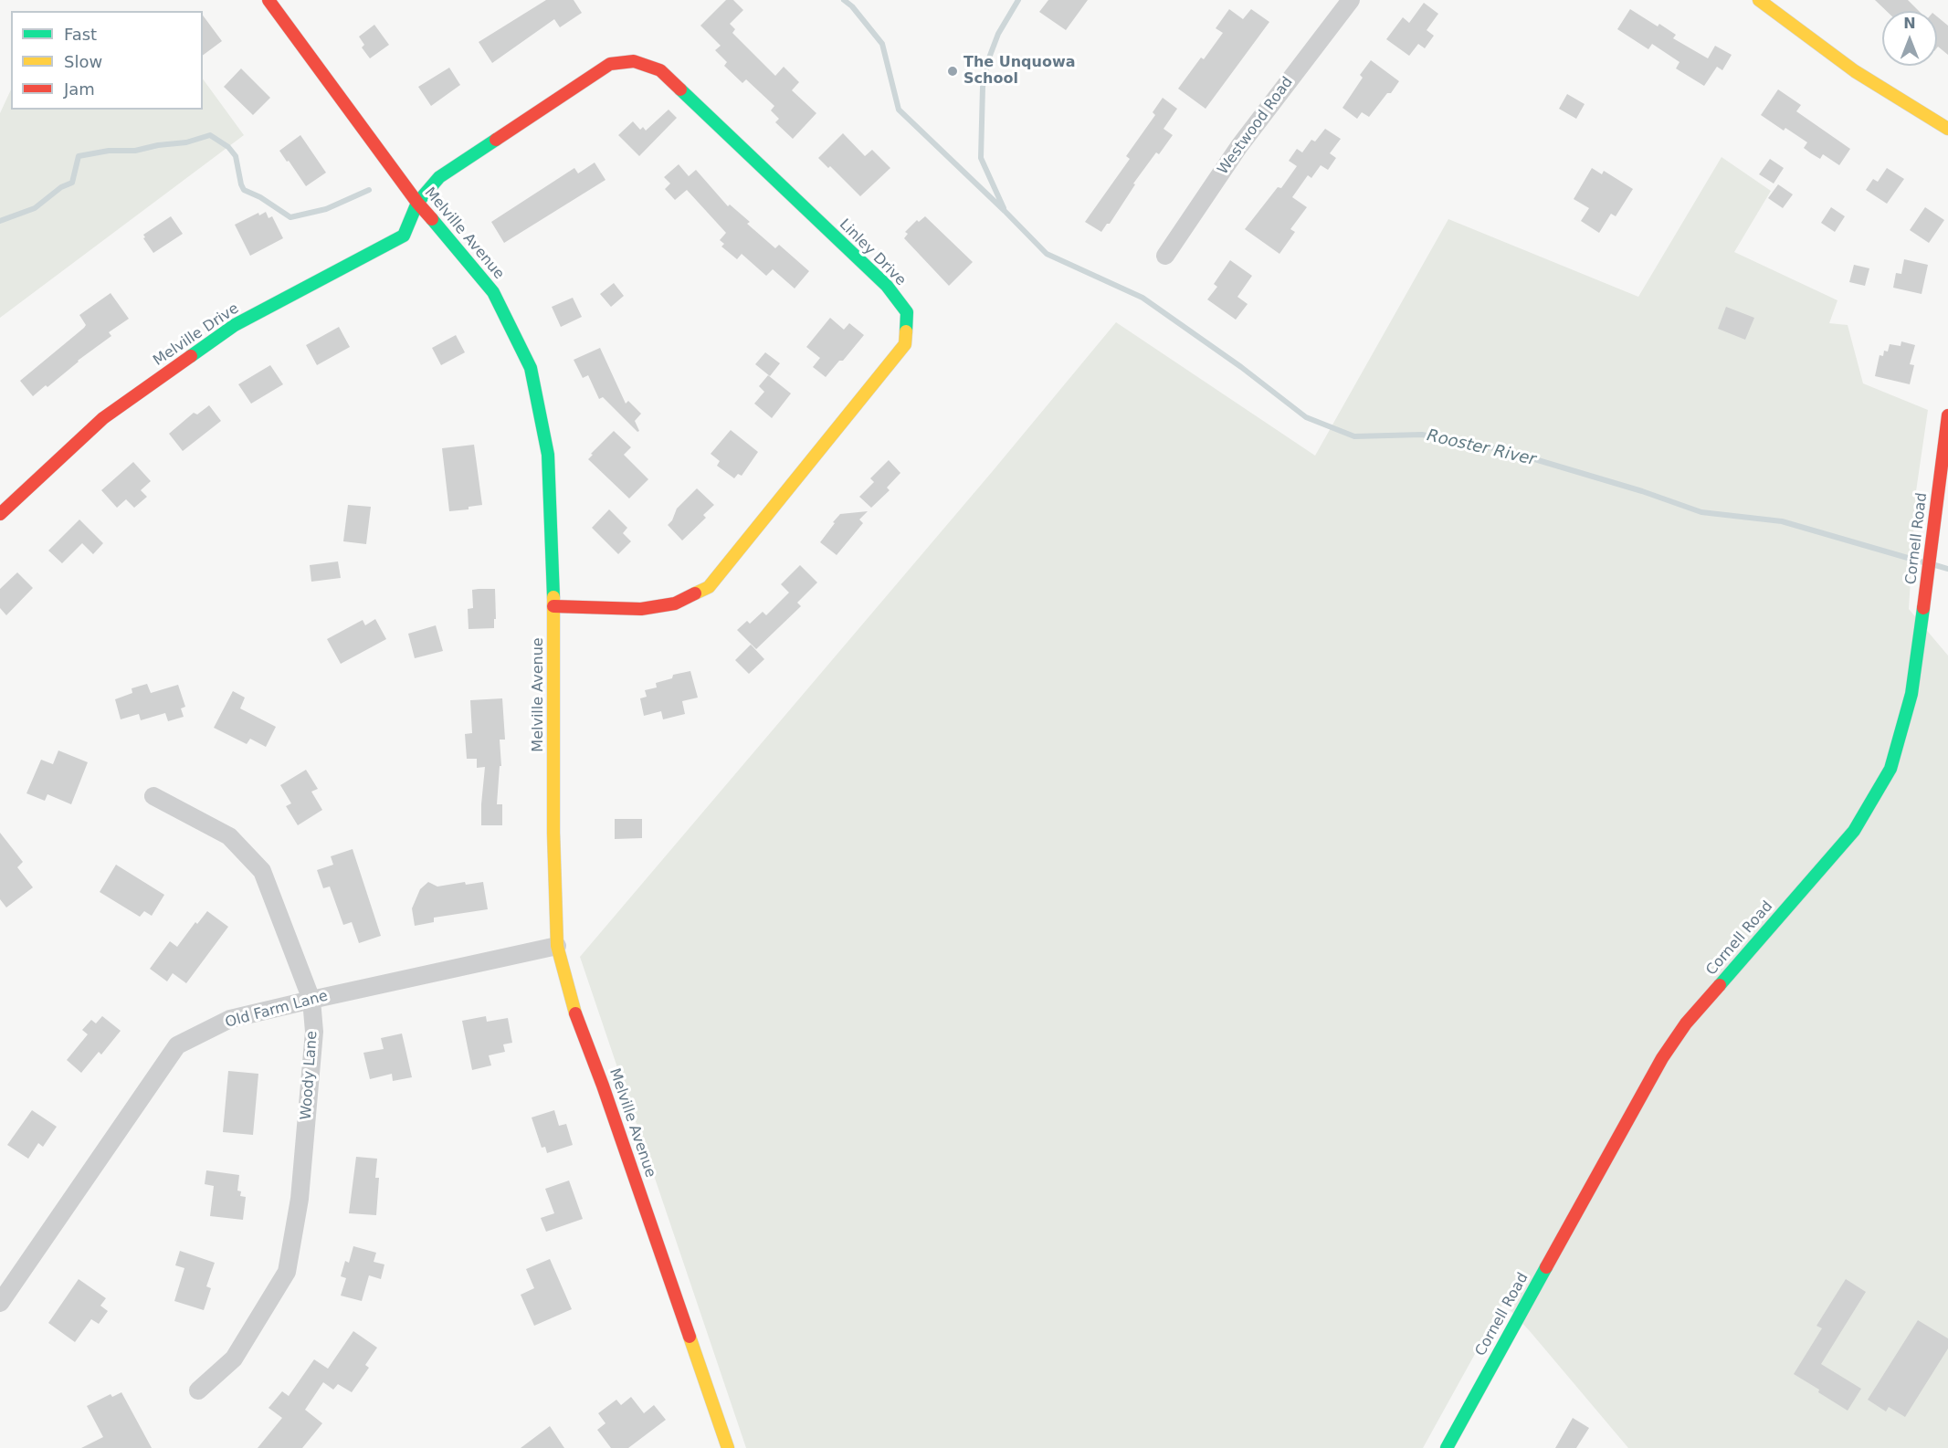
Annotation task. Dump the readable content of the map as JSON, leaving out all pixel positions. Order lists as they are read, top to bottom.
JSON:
{
  "streets": {
    "street": [
      "Westwood Road",
      "Melville Avenue",
      "Linley Drive",
      "Melville Drive",
      "Cornell Road",
      "Old Farm Lane",
      "Woody Lane"
    ]
  },
  "crossings": [
    ["Melville Avenue", "Linley Drive"],
    ["Melville Avenue", "Melville Drive"],
    ["Melville Avenue", "Old Farm Lane"],
    ["Linley Drive", "Melville Drive"],
    ["Old Farm Lane", "Woody Lane"]
  ],
  "water": ["Rooster River"],
  "places": ["The Unquowa School"],
  "legend": ["Fast", "Slow", "Jam"],
  "north": "top"
}
